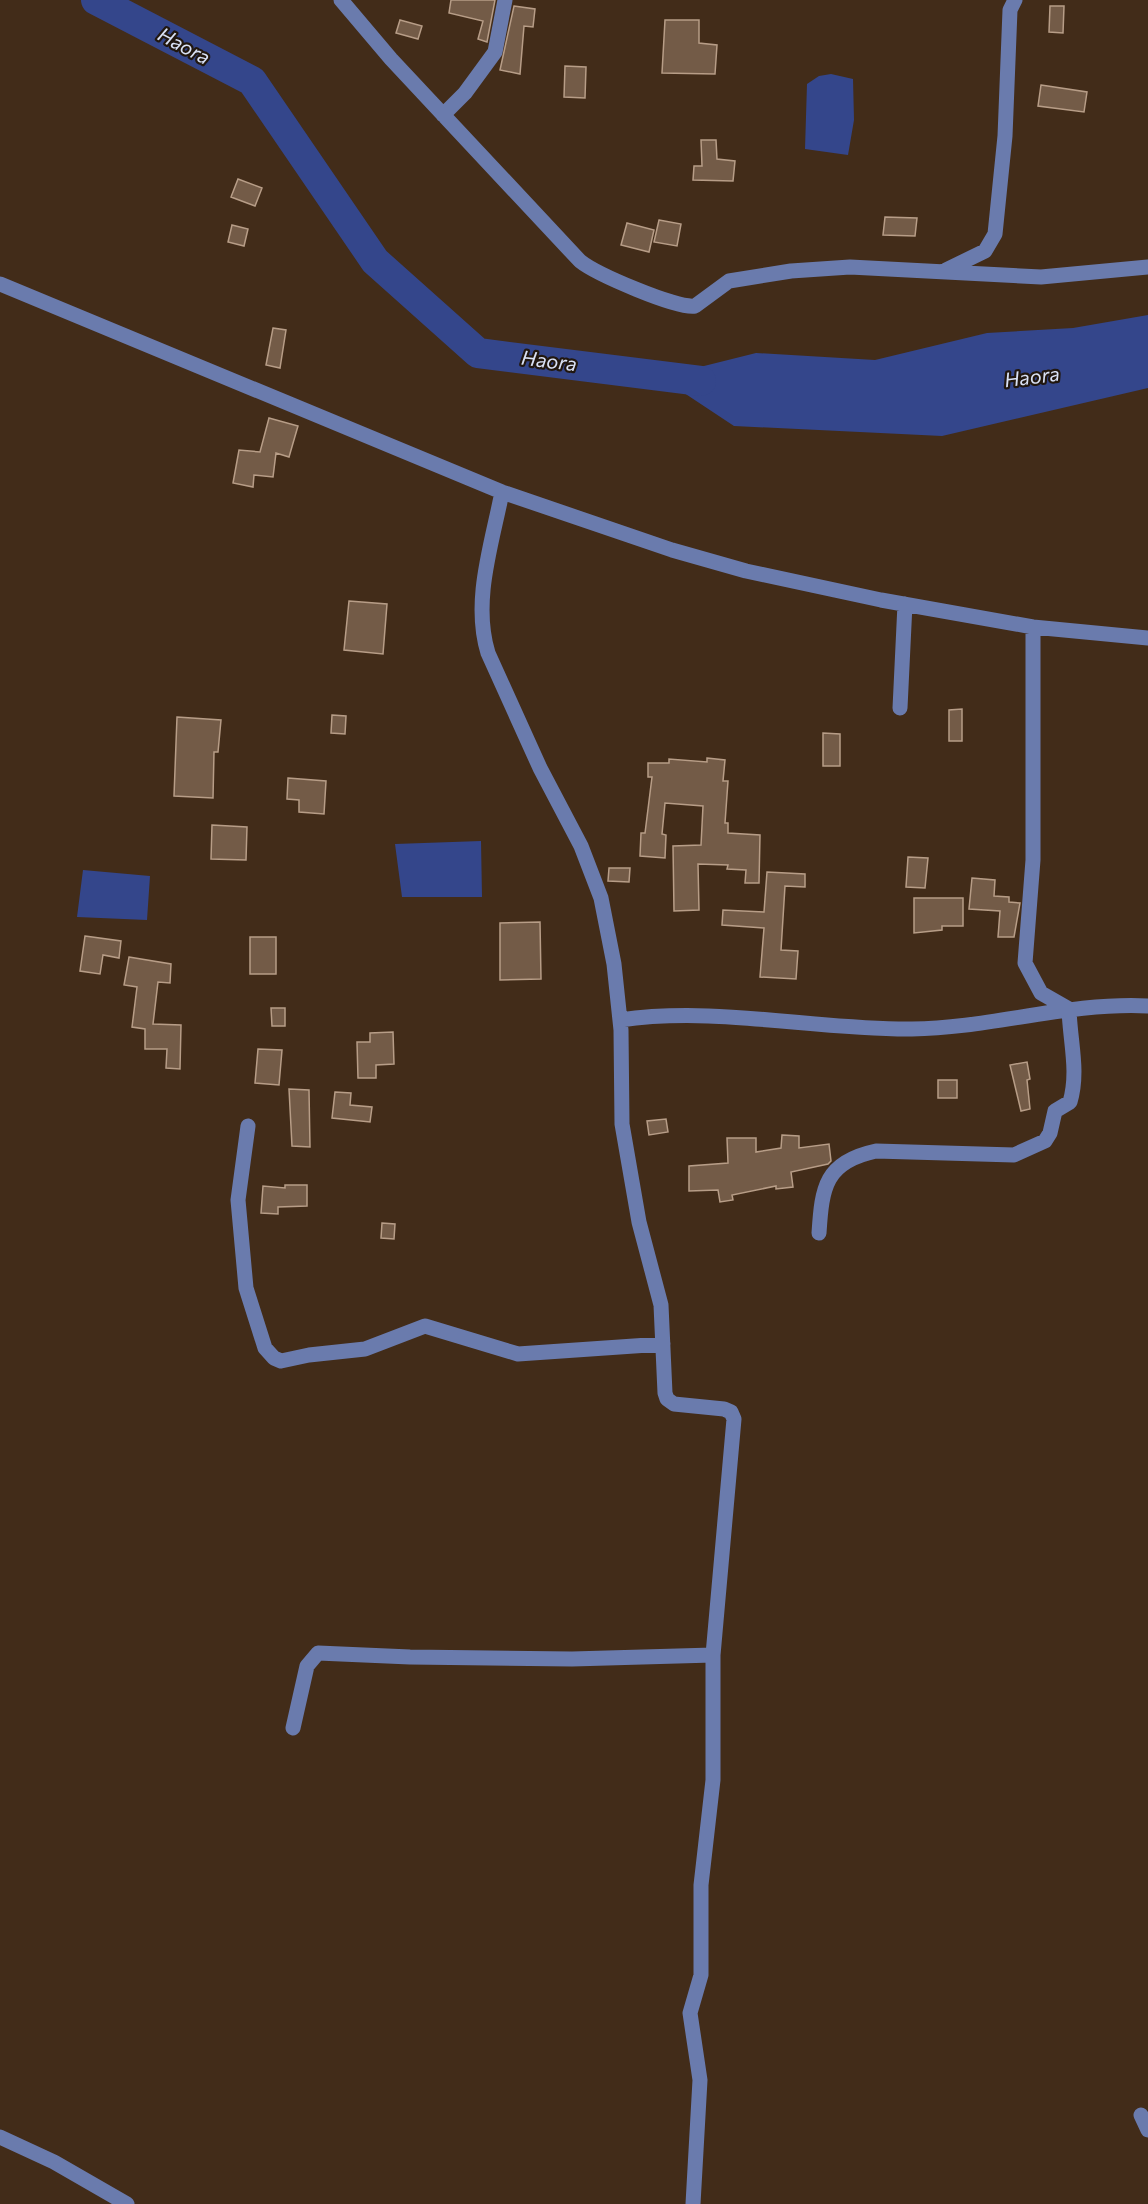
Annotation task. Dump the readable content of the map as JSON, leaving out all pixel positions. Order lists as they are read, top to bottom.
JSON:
{
  "water": ["Haora"]
}
